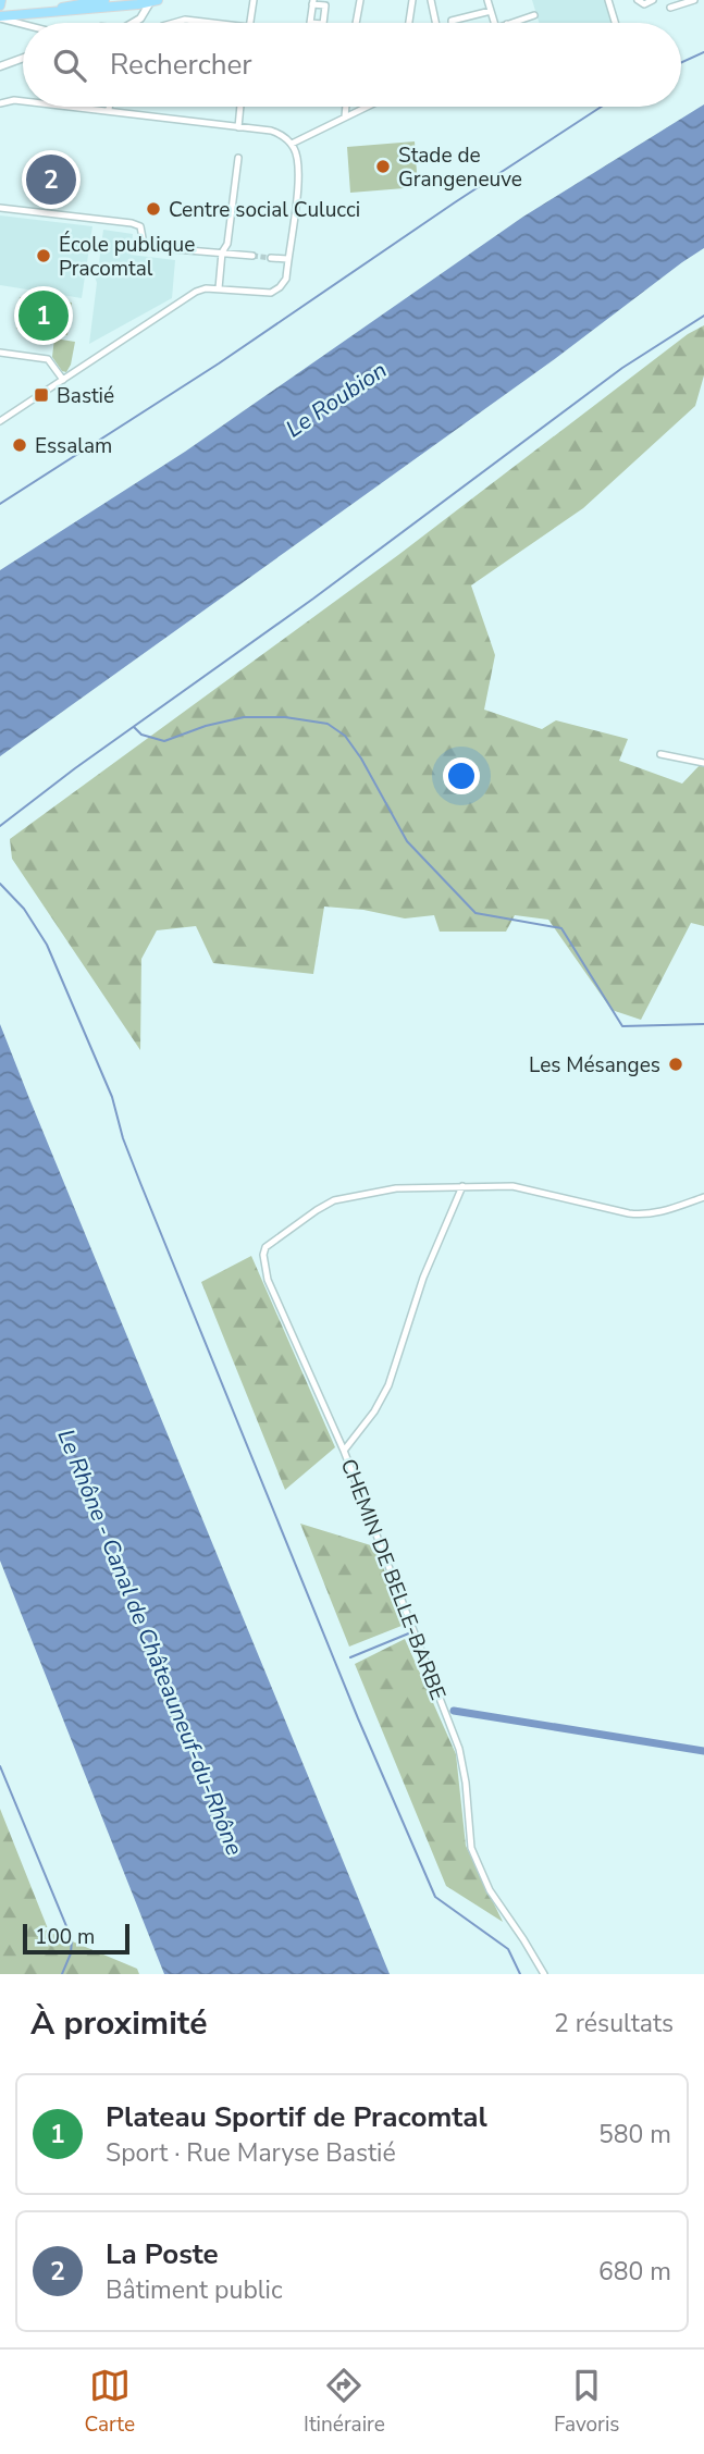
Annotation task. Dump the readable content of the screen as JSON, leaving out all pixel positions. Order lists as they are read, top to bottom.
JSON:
{
  "streets": {
    "street": ["CHEMIN DE BELLE-BARBE"]
  },
  "water": ["Le Roubion", "Le Rhône - Canal de Châteauneuf-du-Rhône"],
  "places": {
    "other": [
      "Stade de Grangeneuve",
      "Centre social Culucci",
      "École publique Pracomtal",
      "Essalam",
      "Les Mésanges"
    ],
    "transit": ["Bastié"]
  },
  "scale_bar": "100 m",
  "page": {
    "search": "Rechercher",
    "pins": ["2", "1"],
    "scale": "100 m",
    "heading": ["À proximité", "2 résultats"],
    "list": [
      {
        "mark": "1",
        "name": "Plateau Sportif de Pracomtal",
        "note": "Sport · Rue Maryse Bastié",
        "value": "580 m"
      },
      {
        "mark": "2",
        "name": "La Poste",
        "note": "Bâtiment public",
        "value": "680 m"
      }
    ],
    "nav": ["Carte", "Itinéraire", "Favoris"]
  }
}
